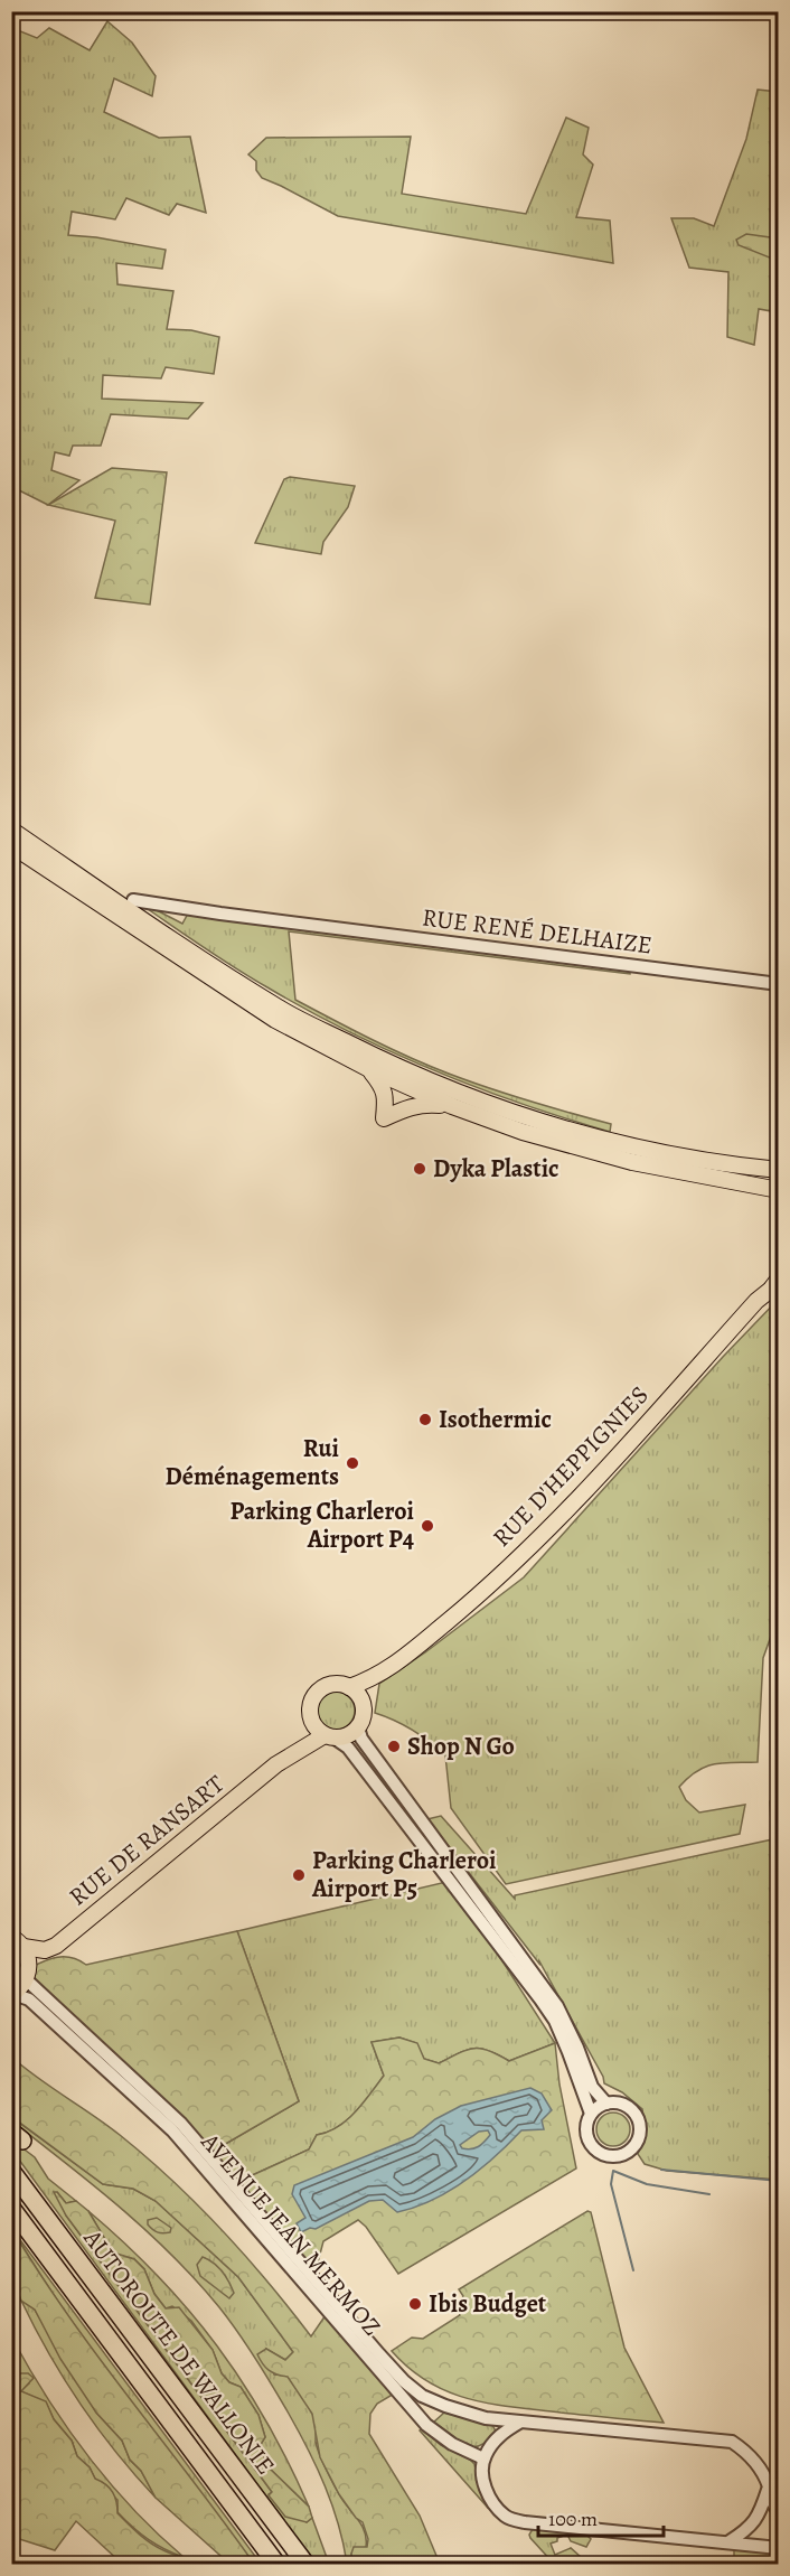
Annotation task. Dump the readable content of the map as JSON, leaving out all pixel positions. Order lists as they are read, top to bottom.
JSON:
{
  "streets": {
    "highway": ["AUTOROUTE DE WALLONIE"],
    "main road": ["RUE D'HEPPIGNIES", "RUE DE RANSART"],
    "street": ["RUE RENÉ DELHAIZE", "AVENUE JEAN MERMOZ"]
  },
  "crossings": [
    ["RUE D'HEPPIGNIES", "RUE DE RANSART"],
    ["RUE DE RANSART", "AVENUE JEAN MERMOZ"]
  ],
  "places": [
    "Dyka Plastic",
    "Isothermic",
    "Rui Déménagements",
    "Parking Charleroi Airport P4",
    "Shop N Go",
    "Parking Charleroi Airport P5",
    "Ibis Budget"
  ],
  "scale_bar": "100 m"
}
